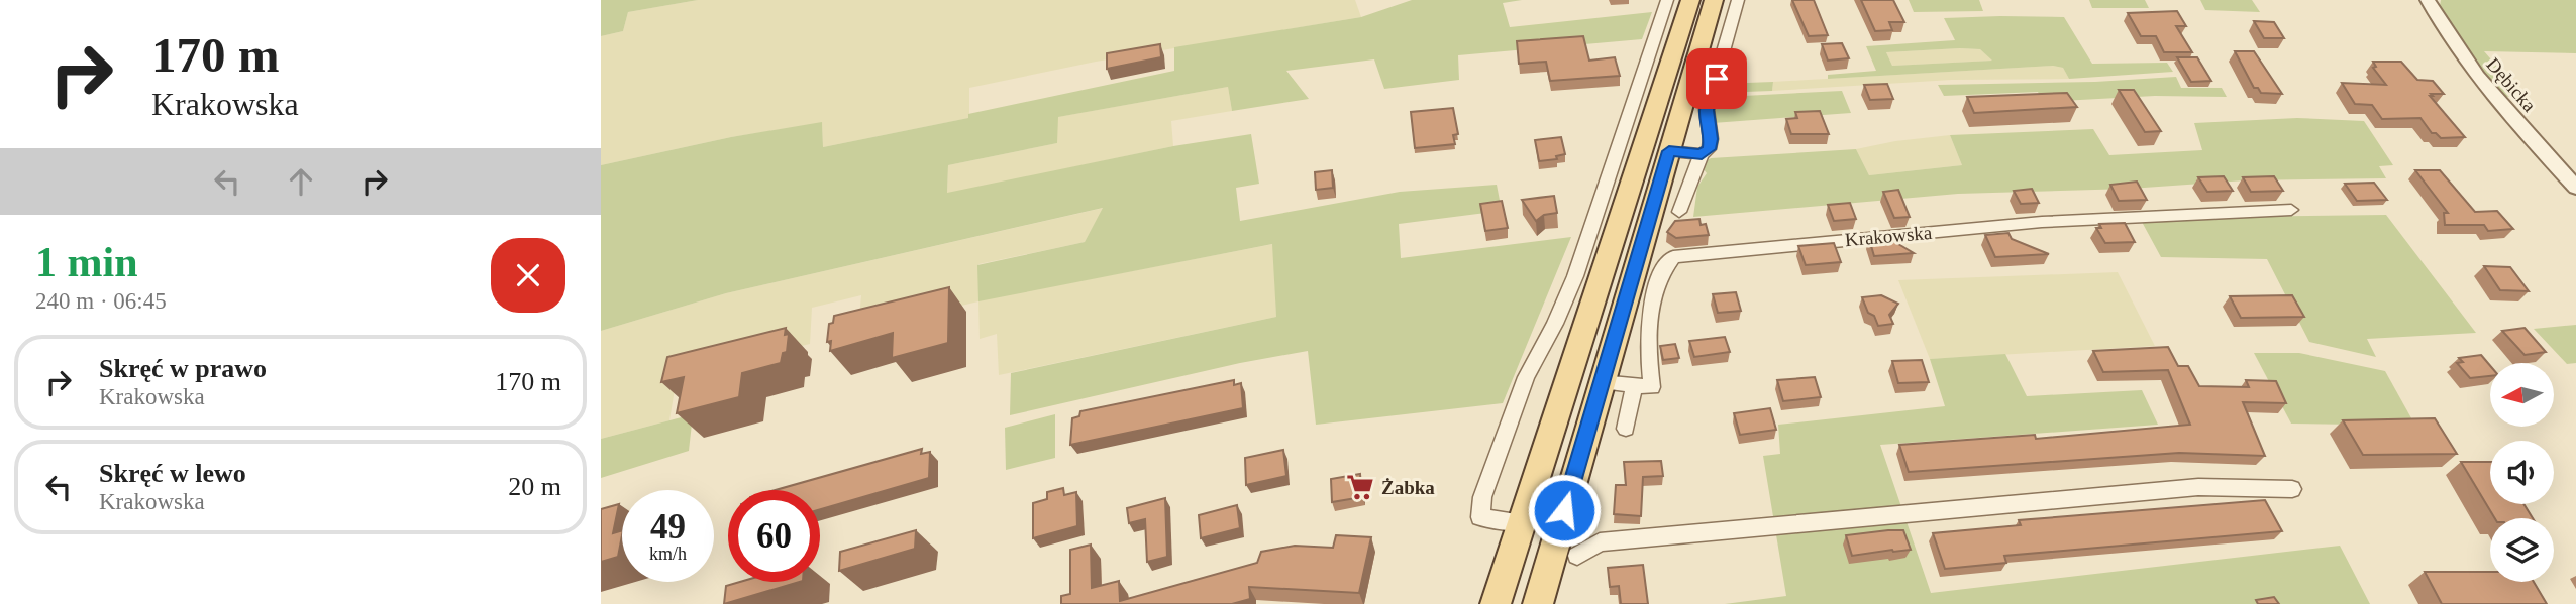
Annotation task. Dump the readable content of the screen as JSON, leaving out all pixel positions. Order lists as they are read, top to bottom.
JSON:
{
  "streets": {
    "street": ["Dębicka", "Krakowska"]
  },
  "places": {
    "supermarket": ["Żabka"]
  },
  "north": "left",
  "page": {
    "turn": ["170 m", "Krakowska"],
    "heading": ["1 min", "240 m · 06:45"],
    "list": [
      {
        "name": "Skręć w prawo",
        "note": "Krakowska",
        "value": "170 m"
      },
      {
        "name": "Skręć w lewo",
        "note": "Krakowska",
        "value": "20 m"
      }
    ],
    "speed": "49 km/h",
    "limit": "60"
  }
}
